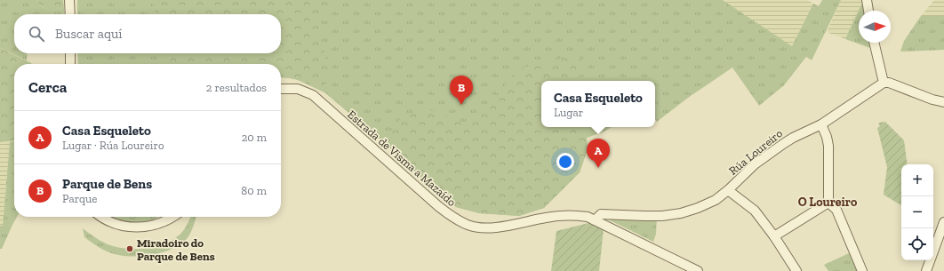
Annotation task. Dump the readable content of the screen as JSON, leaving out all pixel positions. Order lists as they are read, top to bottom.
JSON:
{
  "streets": {
    "street": ["Rúa Loureiro", "Estrada de Visma a Mazaído"]
  },
  "crossings": [
    ["Rúa Loureiro", "Estrada de Visma a Mazaído"]
  ],
  "districts": ["O Loureiro"],
  "places": ["Miradoiro do Parque de Bens"],
  "north": "right",
  "page": {
    "search": "Buscar aquí",
    "heading": ["Cerca", "2 resultados"],
    "pins": ["B", "A"],
    "popup": ["Casa Esqueleto", "Lugar"],
    "list": [
      {
        "mark": "A",
        "name": "Casa Esqueleto",
        "note": "Lugar · Rúa Loureiro",
        "value": "20 m"
      },
      {
        "mark": "B",
        "name": "Parque de Bens",
        "note": "Parque",
        "value": "80 m"
      }
    ],
    "map_buttons": ["+", "−"]
  }
}
